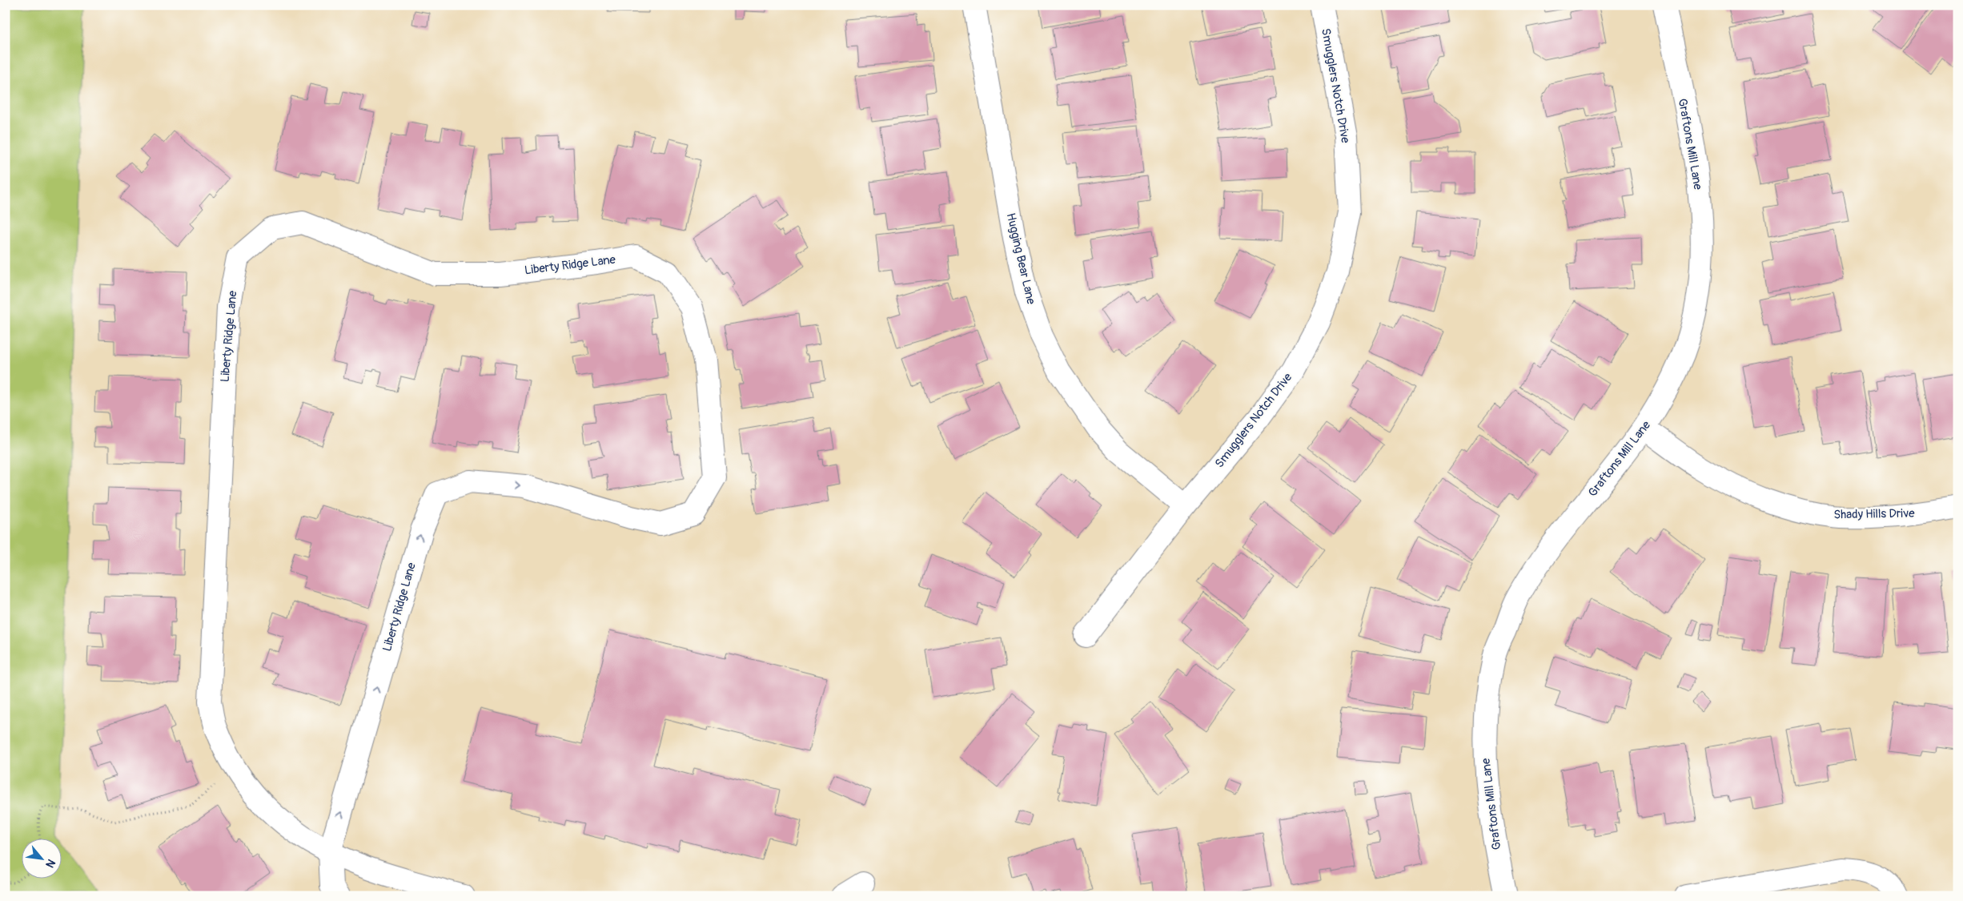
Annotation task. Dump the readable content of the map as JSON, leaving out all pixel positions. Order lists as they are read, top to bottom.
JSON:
{
  "streets": {
    "street": [
      "Smugglers Notch Drive",
      "Graftons Mill Lane",
      "Hugging Bear Lane",
      "Liberty Ridge Lane",
      "Shady Hills Drive"
    ]
  },
  "crossings": [
    ["Smugglers Notch Drive", "Hugging Bear Lane"],
    ["Graftons Mill Lane", "Shady Hills Drive"]
  ],
  "north": "bottom right"
}
